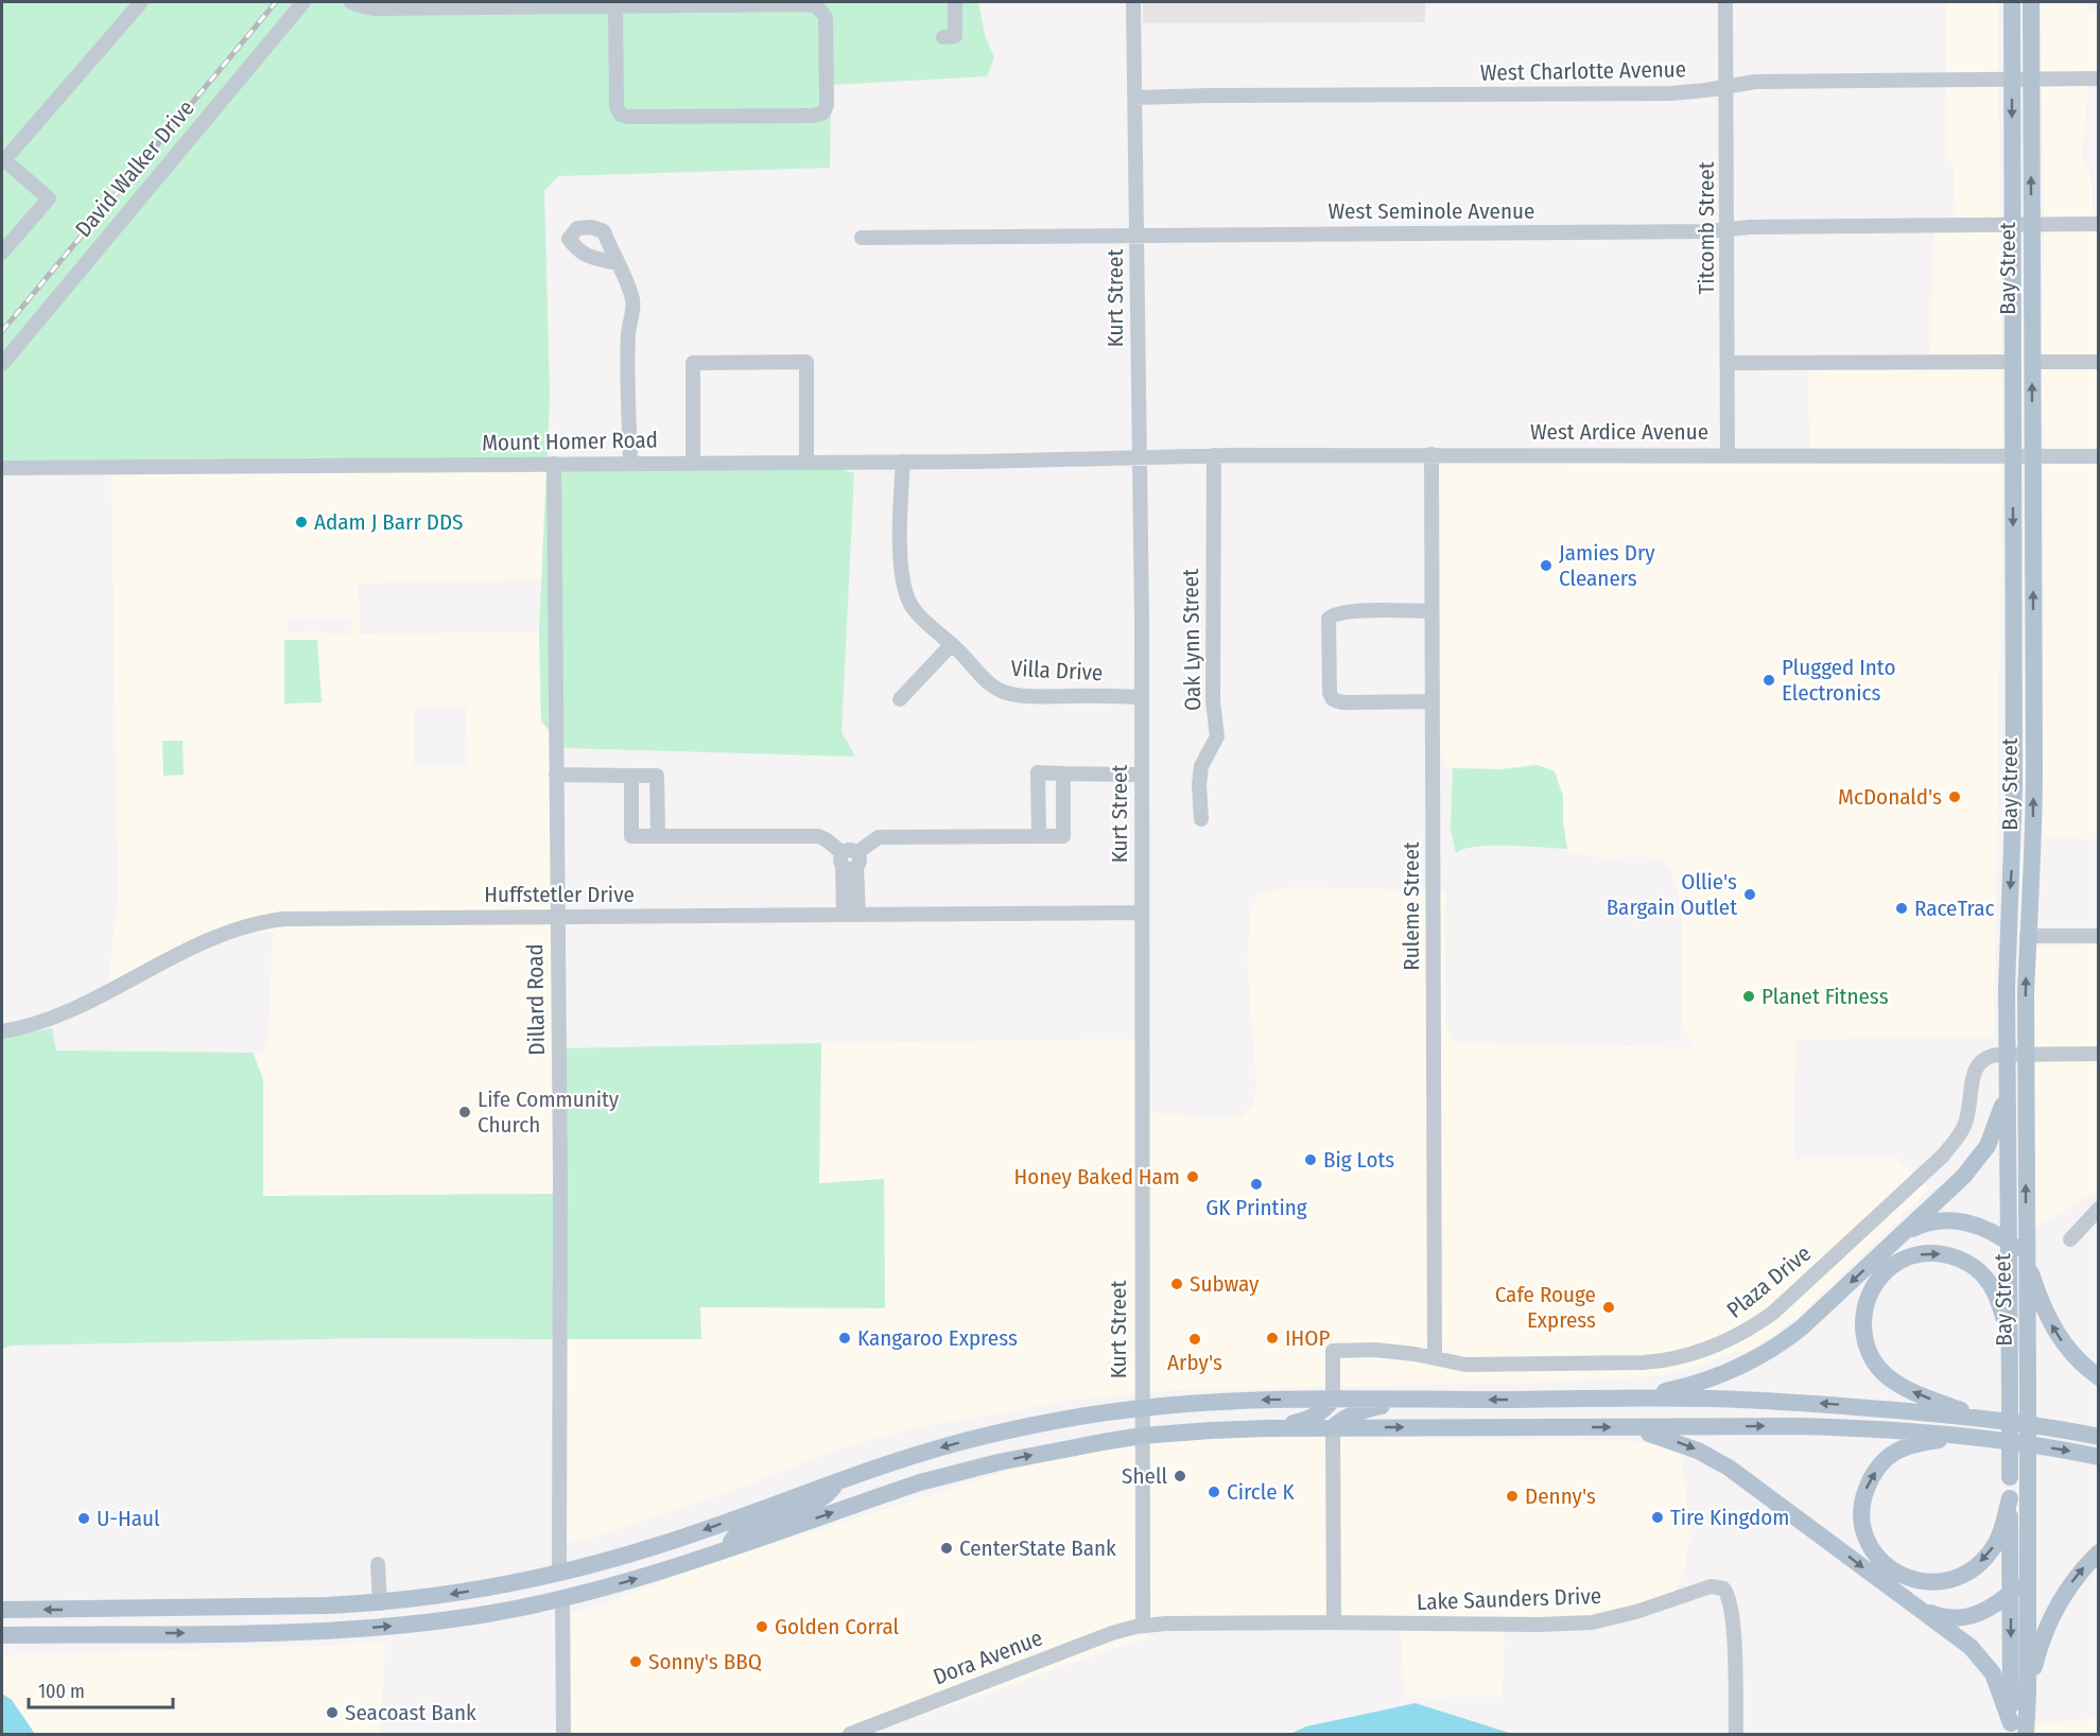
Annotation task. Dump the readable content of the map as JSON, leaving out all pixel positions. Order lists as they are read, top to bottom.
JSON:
{
  "streets": {
    "main road": ["Bay Street"],
    "street": [
      "West Charlotte Avenue",
      "David Walker Drive",
      "West Seminole Avenue",
      "Titcomb Street",
      "Kurt Street",
      "West Ardice Avenue",
      "Mount Homer Road",
      "Oak Lynn Street",
      "Villa Drive",
      "Huffstetler Drive",
      "Ruleme Street",
      "Dillard Road",
      "Plaza Drive",
      "Lake Saunders Drive",
      "Dora Avenue"
    ]
  },
  "crossings": [
    ["West Charlotte Avenue", "Titcomb Street"],
    ["West Charlotte Avenue", "Bay Street"],
    ["West Charlotte Avenue", "Kurt Street"],
    ["West Seminole Avenue", "Titcomb Street"],
    ["West Seminole Avenue", "Bay Street"],
    ["West Seminole Avenue", "Kurt Street"],
    ["Titcomb Street", "West Ardice Avenue"],
    ["Bay Street", "West Ardice Avenue"],
    ["Bay Street", "Plaza Drive"],
    ["Kurt Street", "West Ardice Avenue"],
    ["Kurt Street", "Mount Homer Road"],
    ["Kurt Street", "Villa Drive"],
    ["Kurt Street", "Huffstetler Drive"],
    ["Kurt Street", "Lake Saunders Drive"],
    ["Kurt Street", "Dora Avenue"],
    ["West Ardice Avenue", "Mount Homer Road"],
    ["West Ardice Avenue", "Oak Lynn Street"],
    ["West Ardice Avenue", "Ruleme Street"],
    ["Mount Homer Road", "Villa Drive"],
    ["Mount Homer Road", "Dillard Road"],
    ["Huffstetler Drive", "Dillard Road"],
    ["Ruleme Street", "Plaza Drive"],
    ["Lake Saunders Drive", "Dora Avenue"]
  ],
  "places": [
    "Adam J Barr DDS",
    "Jamies Dry Cleaners",
    "Plugged Into Electronics",
    "McDonald's",
    "Ollie's Bargain Outlet",
    "RaceTrac",
    "Planet Fitness",
    "Life Community Church",
    "Big Lots",
    "Honey Baked Ham",
    "GK Printing",
    "Subway",
    "Cafe Rouge Express",
    "Kangaroo Express",
    "IHOP",
    "Arby's",
    "Shell",
    "Circle K",
    "Denny's",
    "Tire Kingdom",
    "U-Haul",
    "CenterState Bank",
    "Golden Corral",
    "Sonny's BBQ",
    "Seacoast Bank"
  ],
  "scale_bar": "100 m"
}
